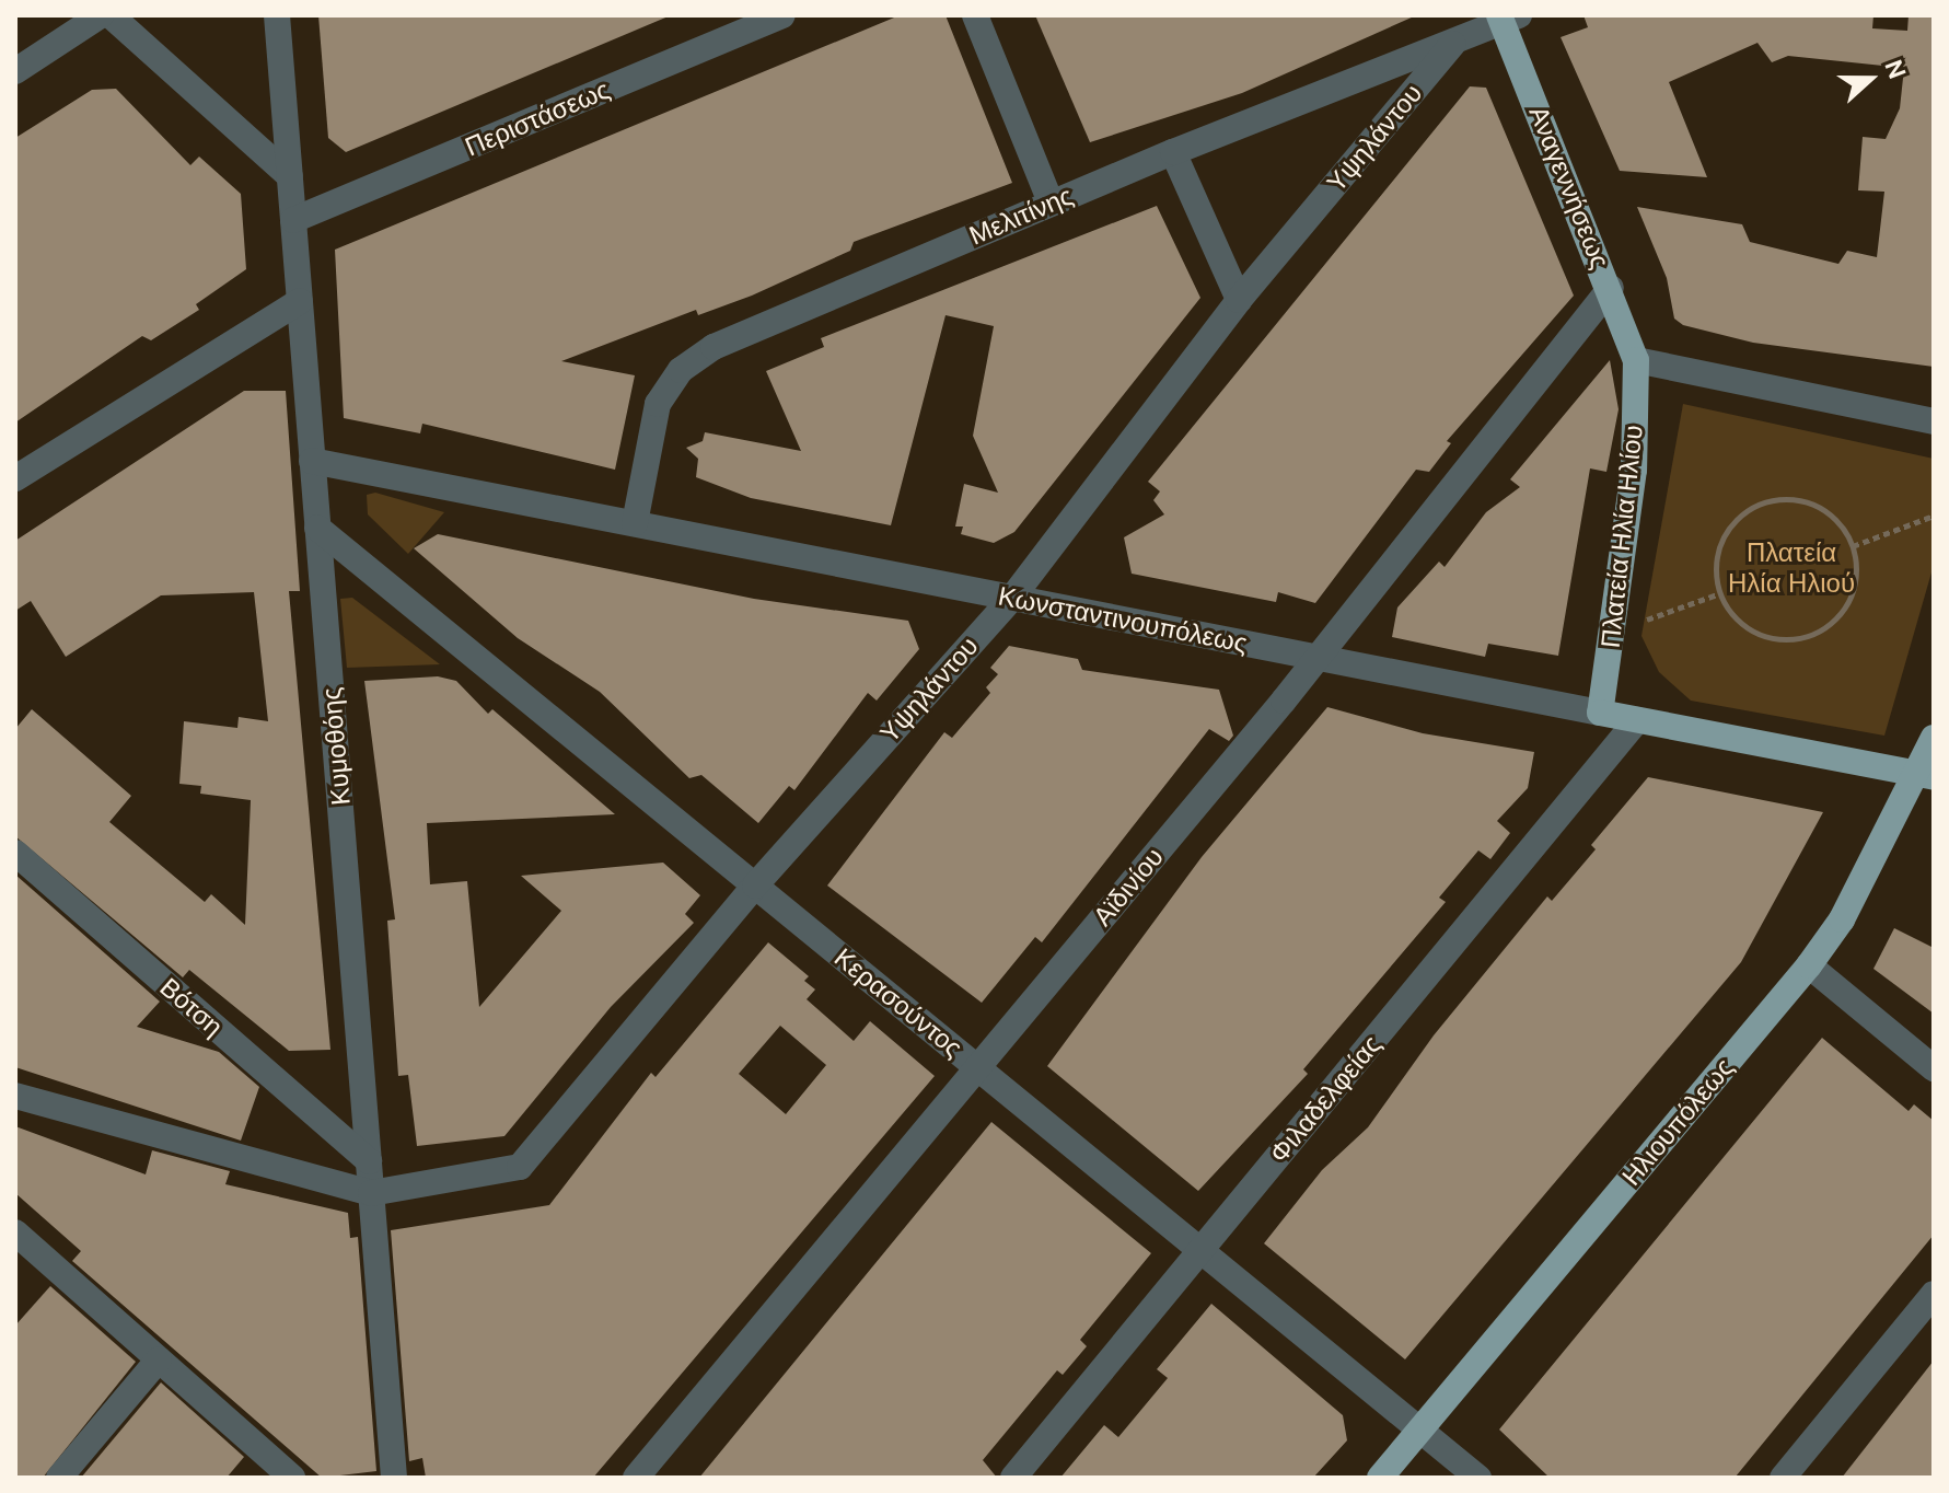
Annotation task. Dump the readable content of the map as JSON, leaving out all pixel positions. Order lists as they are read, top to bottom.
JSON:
{
  "streets": {
    "main road": [
      "Αναγεννήσεως",
      "Πλατεία Ηλία Ηλίου",
      "Κωνσταντινουπόλεως",
      "Ηλιουπόλεως"
    ],
    "street": [
      "Περιστάσεως",
      "Υψηλάντου",
      "Μελιτίνης",
      "Κυμοθόης",
      "Αϊδινίου",
      "Κερασούντος",
      "Βότση",
      "Φιλαδελφείας"
    ]
  },
  "crossings": [
    ["Περιστάσεως", "Κυμοθόης"],
    ["Υψηλάντου", "Μελιτίνης"],
    ["Υψηλάντου", "Κωνσταντινουπόλεως"],
    ["Υψηλάντου", "Κυμοθόης"],
    ["Υψηλάντου", "Κερασούντος"],
    ["Αναγεννήσεως", "Μελιτίνης"],
    ["Αναγεννήσεως", "Πλατεία Ηλία Ηλίου"],
    ["Αναγεννήσεως", "Αϊδινίου"],
    ["Μελιτίνης", "Κωνσταντινουπόλεως"],
    ["Πλατεία Ηλία Ηλίου", "Κωνσταντινουπόλεως"],
    ["Κωνσταντινουπόλεως", "Κυμοθόης"],
    ["Κωνσταντινουπόλεως", "Αϊδινίου"],
    ["Κωνσταντινουπόλεως", "Φιλαδελφείας"],
    ["Κωνσταντινουπόλεως", "Ηλιουπόλεως"],
    ["Κυμοθόης", "Κερασούντος"],
    ["Κυμοθόης", "Βότση"],
    ["Αϊδινίου", "Κερασούντος"],
    ["Κερασούντος", "Φιλαδελφείας"],
    ["Κερασούντος", "Ηλιουπόλεως"]
  ],
  "parks": ["Πλατεία Ηλία Ηλιού"],
  "north": "right"
}
